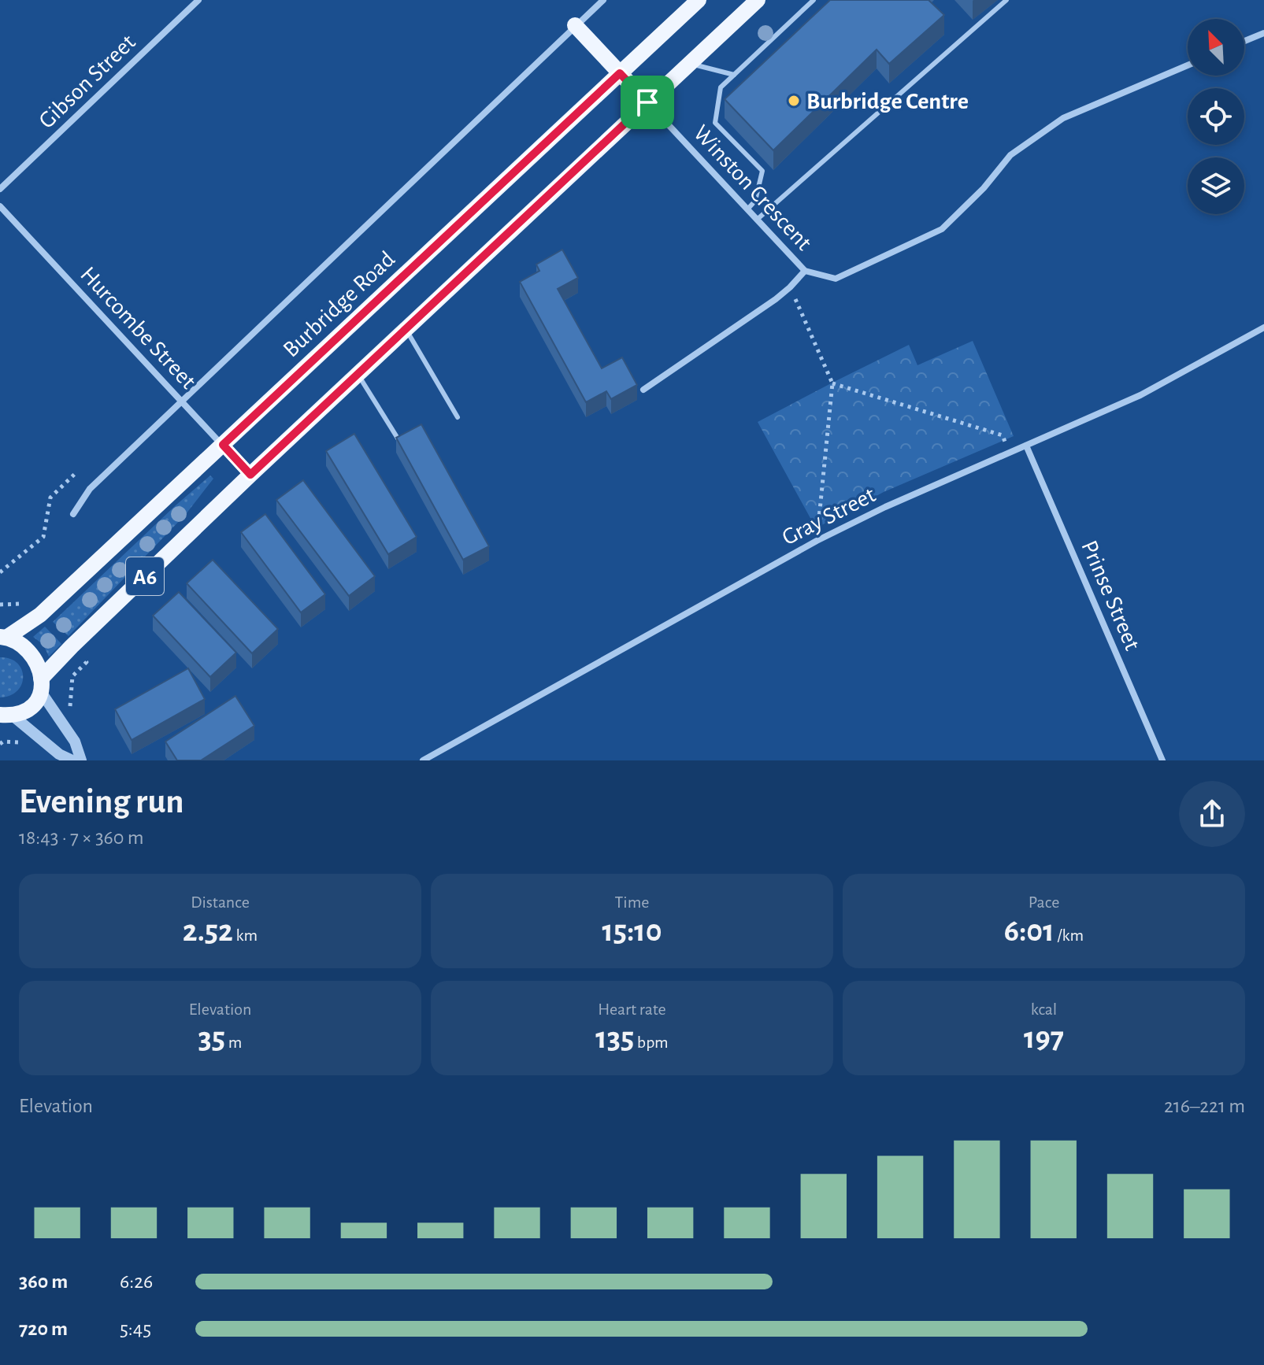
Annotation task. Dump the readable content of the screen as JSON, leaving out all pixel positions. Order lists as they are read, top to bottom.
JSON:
{
  "streets": {
    "main road": ["Burbridge Road", "A6"],
    "street": [
      "Gibson Street",
      "Winston Crescent",
      "Hurcombe Street",
      "Gray Street",
      "Prinse Street"
    ]
  },
  "crossings": [
    ["Winston Crescent", "A6"],
    ["Burbridge Road", "Hurcombe Street"],
    ["Burbridge Road", "A6"],
    ["Hurcombe Street", "A6"],
    ["Gray Street", "Prinse Street"]
  ],
  "places": ["Burbridge Centre"],
  "north": "top left",
  "page": {
    "heading": ["Evening run", "18:43 · 7 × 360 m"],
    "stats": [
      ["Distance", "2.52 km"],
      ["Time", "15:10"],
      ["Pace", "6:01 /km"],
      ["Elevation", "35 m"],
      ["Heart rate", "135 bpm"],
      ["kcal", "197"]
    ],
    "chart": ["Elevation", "216–221 m"],
    "list": [
      {
        "name": "360 m",
        "note": "6:26"
      },
      {
        "name": "720 m",
        "note": "5:45"
      }
    ]
  }
}
